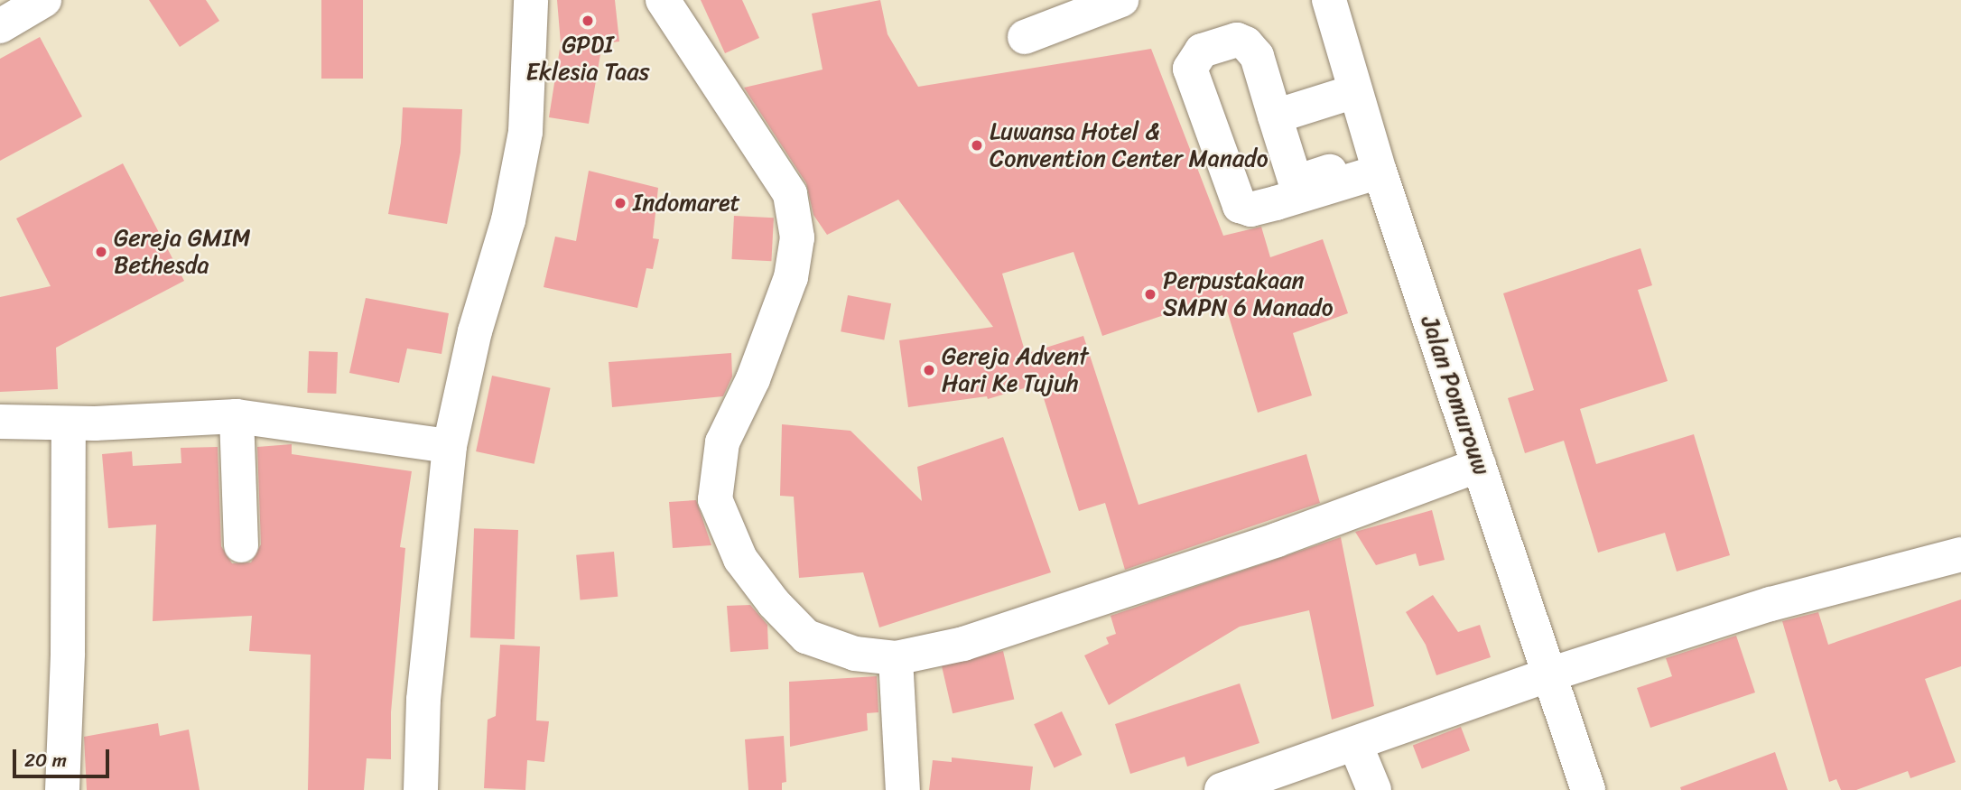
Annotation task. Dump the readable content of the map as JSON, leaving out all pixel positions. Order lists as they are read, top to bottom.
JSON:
{
  "streets": {
    "street": ["Jalan Pomurouw"]
  },
  "places": [
    "GPDI Eklesia Taas",
    "Luwansa Hotel & Convention Center Manado",
    "Indomaret",
    "Gereja GMIM Bethesda",
    "Perpustakaan SMPN 6 Manado",
    "Gereja Advent Hari Ke Tujuh"
  ],
  "scale_bar": "20 m"
}
